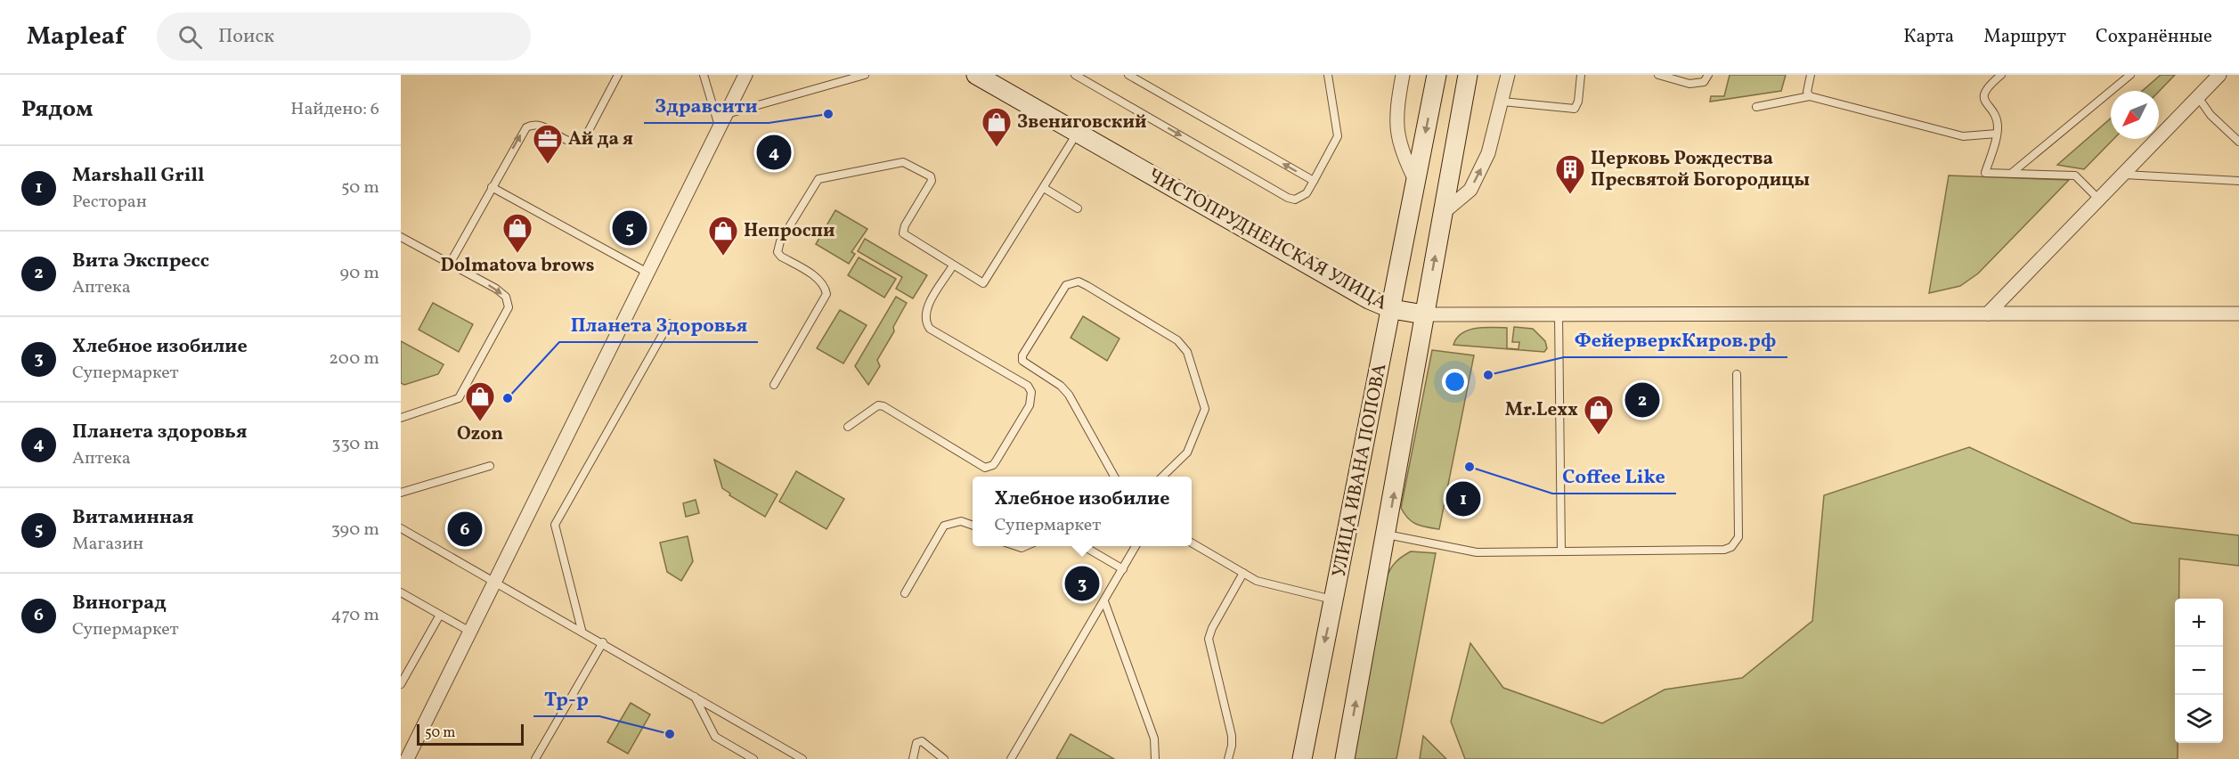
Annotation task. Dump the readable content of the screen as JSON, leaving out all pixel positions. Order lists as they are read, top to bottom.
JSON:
{
  "streets": {
    "main road": ["ЧИСТОПРУДНЕНСКАЯ УЛИЦА", "УЛИЦА ИВАНА ПОПОВА"]
  },
  "crossings": [
    ["ЧИСТОПРУДНЕНСКАЯ УЛИЦА", "УЛИЦА ИВАНА ПОПОВА"]
  ],
  "places": {
    "other": [
      "Здравсити",
      "ФейерверкКиров.рф",
      "Планета Здоровья",
      "Coffee Like",
      "Тр-р"
    ],
    "shop": [
      "Звениговский",
      "Dolmatova brows",
      "Непроспи",
      "Ozon",
      "Mr.Lexx"
    ],
    "office": ["Ай да я"],
    "building": ["Церковь Рождества Пресвятой Богородицы"]
  },
  "scale_bar": "50 m",
  "north": "bottom left",
  "page": {
    "header": "Mapleaf",
    "search": "Поиск",
    "nav": ["Карта", "Маршрут", "Сохранённые"],
    "heading": ["Рядом", "Найдено: 6"],
    "pins": [
      "4",
      "5",
      "2",
      "1",
      "6",
      "3"
    ],
    "list": [
      {
        "mark": "1",
        "name": "Marshall Grill",
        "note": "Ресторан",
        "value": "50 m"
      },
      {
        "mark": "2",
        "name": "Вита Экспресс",
        "note": "Аптека",
        "value": "90 m"
      },
      {
        "mark": "3",
        "name": "Хлебное изобилие",
        "note": "Супермаркет",
        "value": "200 m"
      },
      {
        "mark": "4",
        "name": "Планета здоровья",
        "note": "Аптека",
        "value": "330 m"
      },
      {
        "mark": "5",
        "name": "Витаминная",
        "note": "Магазин",
        "value": "390 m"
      },
      {
        "mark": "6",
        "name": "Виноград",
        "note": "Супермаркет",
        "value": "470 m"
      }
    ],
    "popup": ["Хлебное изобилие", "Супермаркет"],
    "map_buttons": ["+", "−"],
    "scale": "50 m"
  }
}
